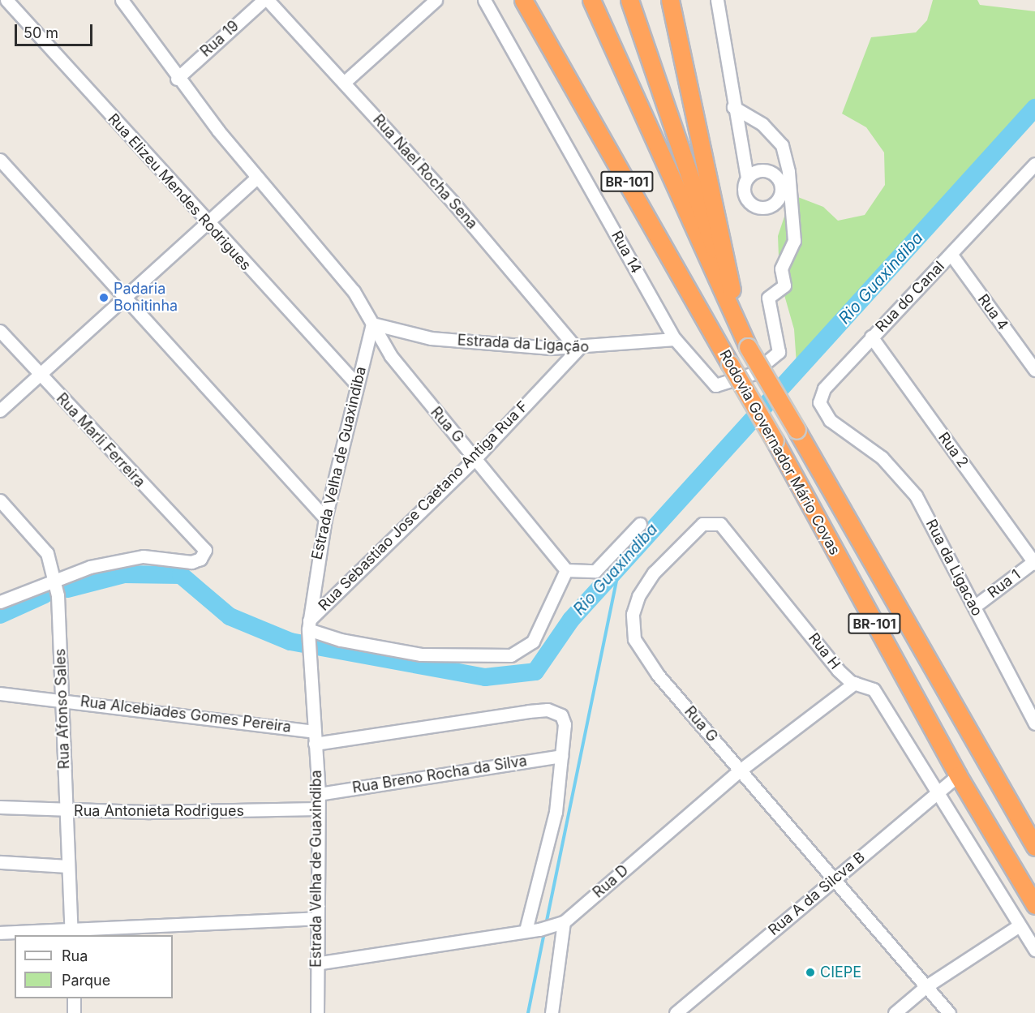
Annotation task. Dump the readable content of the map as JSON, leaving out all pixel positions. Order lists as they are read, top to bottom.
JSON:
{
  "streets": {
    "highway": ["BR-101", "Rodovia Governador Mário Covas"],
    "street": [
      "Rua 19",
      "Rua Nael Rocha Sena",
      "Rua Elizeu Mendes Rodrigues",
      "Rua 14",
      "Rua do Canal",
      "Rua 4",
      "Estrada da Ligação",
      "Rua G",
      "Rua Marli Ferreira",
      "Rua 2",
      "Estrada Velha de Guaxindiba",
      "Rua Sebastiao Jose Caetano Antiga Rua F",
      "Rua da Ligacao",
      "Rua 1",
      "Rua H",
      "Rua Afonso Sales",
      "Rua Alcebiades Gomes Pereira",
      "Rua Breno Rocha da Silva",
      "Rua Antonieta Rodrigues",
      "Rua D",
      "Rua A da Silcva B"
    ]
  },
  "crossings": [
    ["Rua Nael Rocha Sena", "Estrada da Ligação"],
    ["Rua Nael Rocha Sena", "Rua Sebastiao Jose Caetano Antiga Rua F"],
    ["BR-101", "Rodovia Governador Mário Covas"],
    ["Rua Elizeu Mendes Rodrigues", "Estrada Velha de Guaxindiba"],
    ["Rua 14", "Estrada da Ligação"],
    ["Rua do Canal", "Rua 4"],
    ["Rua do Canal", "Rua 2"],
    ["Rua do Canal", "Rua da Ligacao"],
    ["Estrada da Ligação", "Rua G"],
    ["Estrada da Ligação", "Estrada Velha de Guaxindiba"],
    ["Estrada da Ligação", "Rua Sebastiao Jose Caetano Antiga Rua F"],
    ["Rua G", "Estrada Velha de Guaxindiba"],
    ["Rua G", "Rua Sebastiao Jose Caetano Antiga Rua F"],
    ["Rua G", "Rua H"],
    ["Rua G", "Rua D"],
    ["Rua G", "Rua A da Silcva B"],
    ["Rua Marli Ferreira", "Rua Afonso Sales"],
    ["Rua 2", "Rua 1"],
    ["Rodovia Governador Mário Covas", "Rua A da Silcva B"],
    ["Estrada Velha de Guaxindiba", "Rua Sebastiao Jose Caetano Antiga Rua F"],
    ["Estrada Velha de Guaxindiba", "Rua Alcebiades Gomes Pereira"],
    ["Estrada Velha de Guaxindiba", "Rua Breno Rocha da Silva"],
    ["Estrada Velha de Guaxindiba", "Rua Antonieta Rodrigues"],
    ["Estrada Velha de Guaxindiba", "Rua D"],
    ["Rua da Ligacao", "Rua 1"],
    ["Rua H", "Rua D"],
    ["Rua H", "Rua A da Silcva B"],
    ["Rua Afonso Sales", "Rua Alcebiades Gomes Pereira"],
    ["Rua Afonso Sales", "Rua Antonieta Rodrigues"],
    ["Rua Alcebiades Gomes Pereira", "Rua Breno Rocha da Silva"]
  ],
  "water": ["Rio Guaxindiba"],
  "places": ["Padaria Bonitinha", "CIEPE"],
  "legend": ["Rua", "Parque"],
  "scale_bar": "50 m"
}
